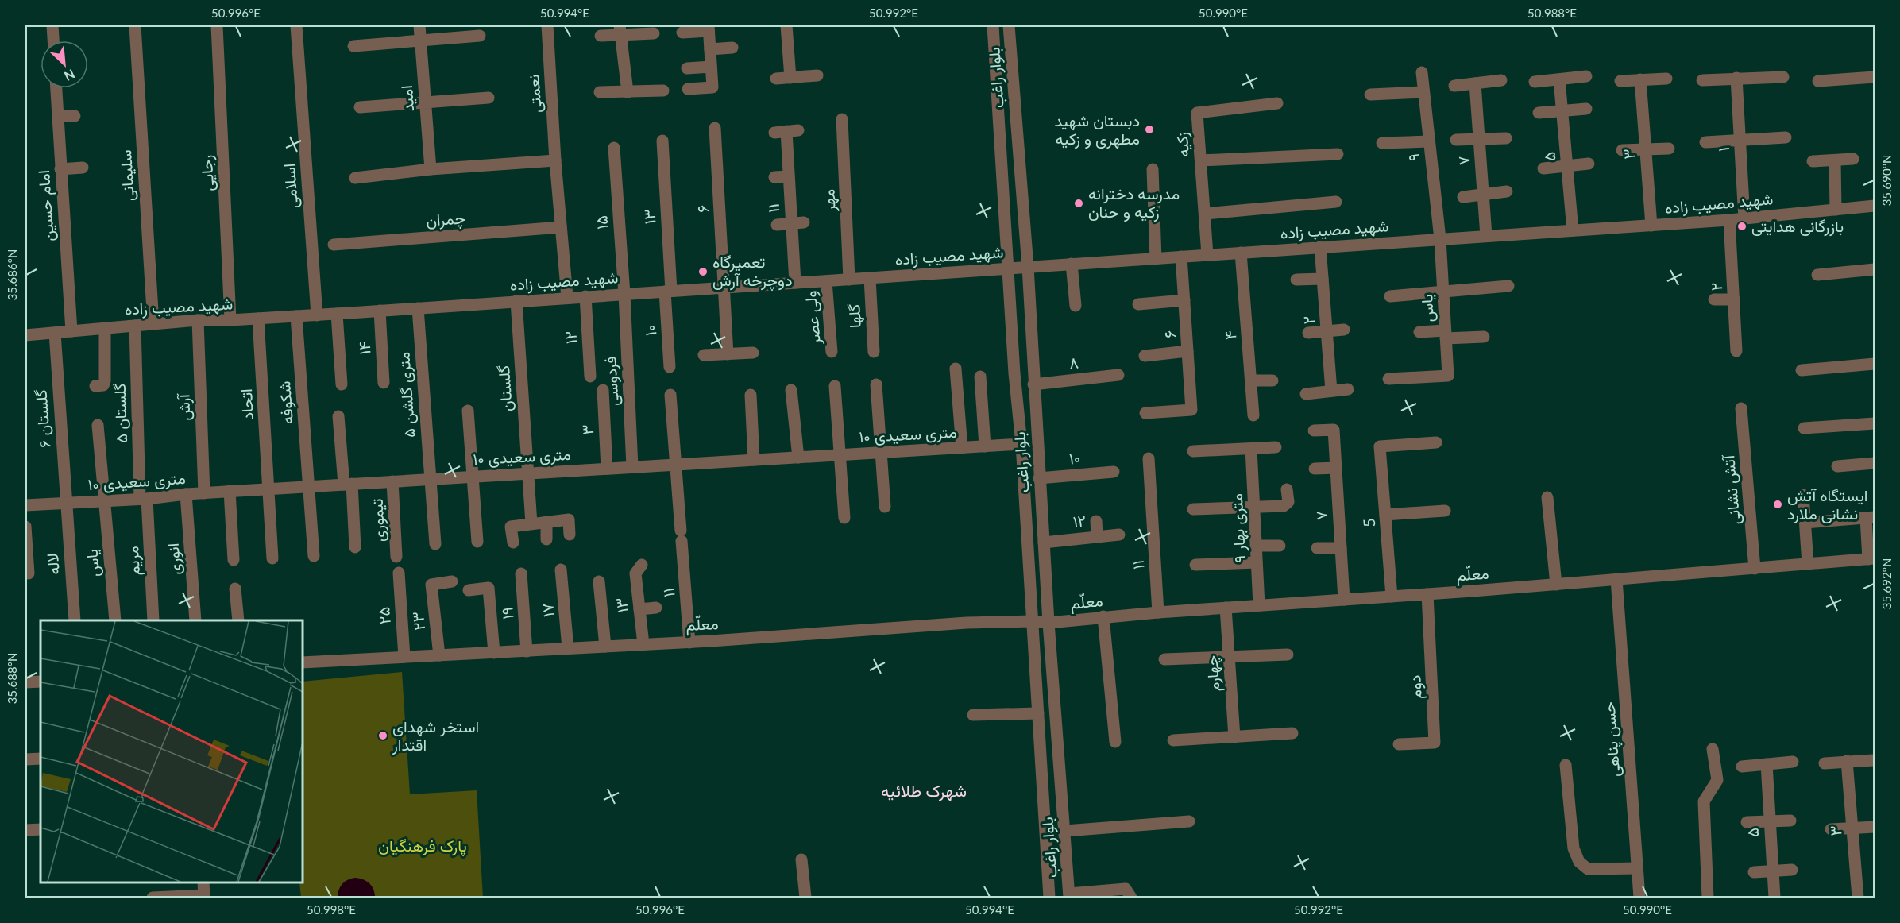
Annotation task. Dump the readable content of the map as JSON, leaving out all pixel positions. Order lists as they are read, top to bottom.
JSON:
{
  "streets": {
    "street": [
      "بلوار راغب",
      "نعمتی",
      "امید",
      "زکیه",
      "۱",
      "۳",
      "۵",
      "۹",
      "۷",
      "رجایی",
      "سلیمانی",
      "اسلامی",
      "مهر",
      "شهید مصیب زاده",
      "امام حسین",
      "۱۱",
      "۶",
      "۱۳",
      "چمران",
      "۱۵",
      "۲",
      "یاس",
      "گلها",
      "ولی عصر",
      "۱۰",
      "۴",
      "۱۲",
      "۱۴",
      "۸",
      "فردوسی",
      "گلستان",
      "۵ متری گلشن",
      "شکوفه",
      "اتحاد",
      "آرش",
      "گلستان ۵",
      "گلستان ۶",
      "۱۰ متری سعیدی",
      "آتش نشانی",
      "تیموری",
      "5",
      "۹ متری بهار",
      "انوری",
      "مریم",
      "لاله",
      "معلّم",
      "۱۷",
      "۱۹",
      "۲۵",
      "۲۳",
      "چهارم",
      "دوم",
      "حسن پناهی"
    ]
  },
  "crossings": [
    ["بلوار راغب", "شهید مصیب زاده"],
    ["بلوار راغب", "۱۰"],
    ["بلوار راغب", "۱۲"],
    ["بلوار راغب", "۸"],
    ["بلوار راغب", "۱۰ متری سعیدی"],
    ["بلوار راغب", "معلّم"],
    ["نعمتی", "شهید مصیب زاده"],
    ["نعمتی", "چمران"],
    ["زکیه", "شهید مصیب زاده"],
    ["۱", "شهید مصیب زاده"],
    ["۳", "شهید مصیب زاده"],
    ["۳", "۱۰ متری سعیدی"],
    ["۵", "شهید مصیب زاده"],
    ["۹", "شهید مصیب زاده"],
    ["۹", "یاس"],
    ["۷", "شهید مصیب زاده"],
    ["۷", "معلّم"],
    ["رجایی", "شهید مصیب زاده"],
    ["سلیمانی", "شهید مصیب زاده"],
    ["اسلامی", "شهید مصیب زاده"],
    ["مهر", "شهید مصیب زاده"],
    ["شهید مصیب زاده", "امام حسین"],
    ["شهید مصیب زاده", "۱۱"],
    ["شهید مصیب زاده", "۶"],
    ["شهید مصیب زاده", "۱۳"],
    ["شهید مصیب زاده", "۱۵"],
    ["شهید مصیب زاده", "۲"],
    ["شهید مصیب زاده", "یاس"],
    ["شهید مصیب زاده", "گلها"],
    ["شهید مصیب زاده", "ولی عصر"],
    ["شهید مصیب زاده", "۱۰"],
    ["شهید مصیب زاده", "۴"],
    ["شهید مصیب زاده", "۱۲"],
    ["شهید مصیب زاده", "۱۴"],
    ["شهید مصیب زاده", "فردوسی"],
    ["شهید مصیب زاده", "گلستان"],
    ["شهید مصیب زاده", "۵ متری گلشن"],
    ["شهید مصیب زاده", "شکوفه"],
    ["شهید مصیب زاده", "اتحاد"],
    ["شهید مصیب زاده", "آرش"],
    ["شهید مصیب زاده", "گلستان ۵"],
    ["شهید مصیب زاده", "گلستان ۶"],
    ["۱۱", "۱۰ متری سعیدی"],
    ["۱۱", "معلّم"],
    ["۱۳", "۱۰"],
    ["۱۳", "معلّم"],
    ["۱۵", "فردوسی"],
    ["یاس", "۱۰ متری سعیدی"],
    ["فردوسی", "۱۰ متری سعیدی"],
    ["گلستان", "۱۰ متری سعیدی"],
    ["۵ متری گلشن", "۱۰ متری سعیدی"],
    ["شکوفه", "۱۰ متری سعیدی"],
    ["اتحاد", "۱۰ متری سعیدی"],
    ["آرش", "۱۰ متری سعیدی"],
    ["گلستان ۵", "۱۰ متری سعیدی"],
    ["گلستان ۵", "مریم"],
    ["گلستان ۶", "۱۰ متری سعیدی"],
    ["گلستان ۶", "لاله"],
    ["۱۰ متری سعیدی", "تیموری"],
    ["۱۰ متری سعیدی", "انوری"],
    ["۱۰ متری سعیدی", "مریم"],
    ["۱۰ متری سعیدی", "لاله"],
    ["آتش نشانی", "معلّم"],
    ["5", "معلّم"],
    ["۹ متری بهار", "معلّم"],
    ["معلّم", "۱۷"],
    ["معلّم", "۱۹"],
    ["معلّم", "۲۵"],
    ["معلّم", "۲۳"],
    ["معلّم", "چهارم"],
    ["معلّم", "دوم"],
    ["معلّم", "حسن پناهی"]
  ],
  "districts": ["شهرک طلائیه"],
  "parks": ["پارک فرهنگیان"],
  "places": [
    "دبستان شهید مطهری و زکیه",
    "مدرسه دخترانه زکیه و حنان",
    "بازرگانی هدایتی",
    "تعمیرگاه دوچرخه آرش",
    "ایستگاه آتش نشانی ملارد",
    "استخر شهدای اقتدار"
  ],
  "north": "bottom right",
  "coordinates": [
    "50.996°E",
    "50.994°E",
    "50.992°E",
    "50.990°E",
    "50.988°E",
    "35.690°N",
    "35.686°N",
    "35.692°N",
    "35.688°N",
    "50.998°E"
  ]
}
